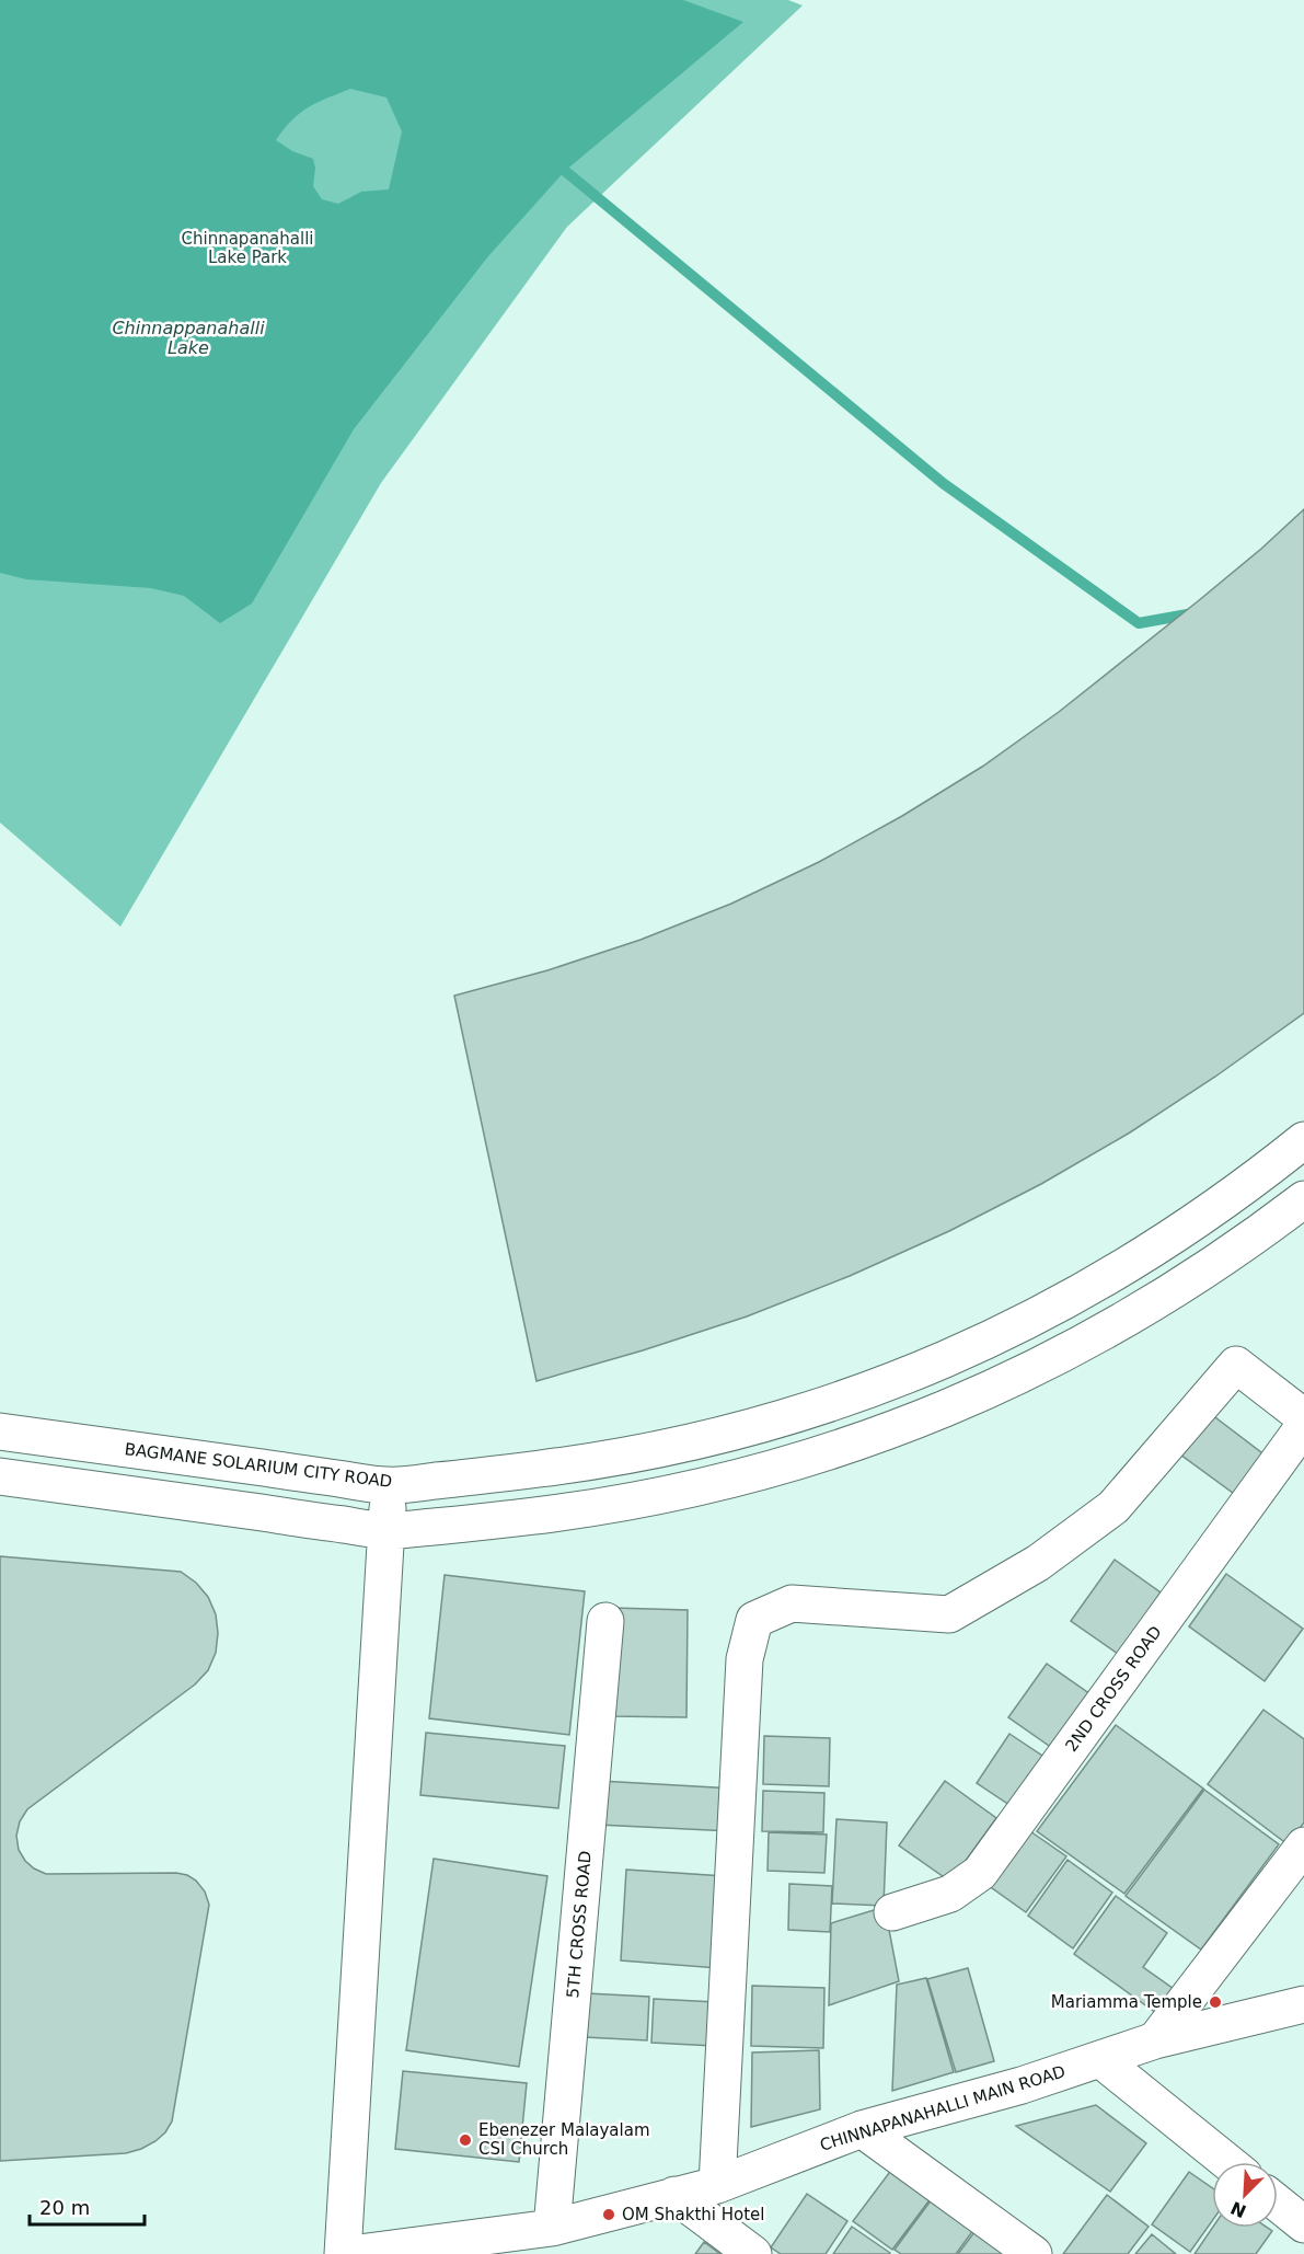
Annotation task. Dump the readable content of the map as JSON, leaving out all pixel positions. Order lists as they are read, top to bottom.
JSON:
{
  "streets": {
    "street": [
      "BAGMANE SOLARIUM CITY ROAD",
      "2ND CROSS ROAD",
      "5TH CROSS ROAD",
      "CHINNAPANAHALLI MAIN ROAD"
    ]
  },
  "crossings": [
    ["5TH CROSS ROAD", "CHINNAPANAHALLI MAIN ROAD"]
  ],
  "water": ["Chinnappanahalli Lake"],
  "parks": ["Chinnapanahalli Lake Park"],
  "places": ["Mariamma Temple", "Ebenezer Malayalam CSI Church", "OM Shakthi Hotel"],
  "scale_bar": "20 m",
  "north": "bottom left"
}
